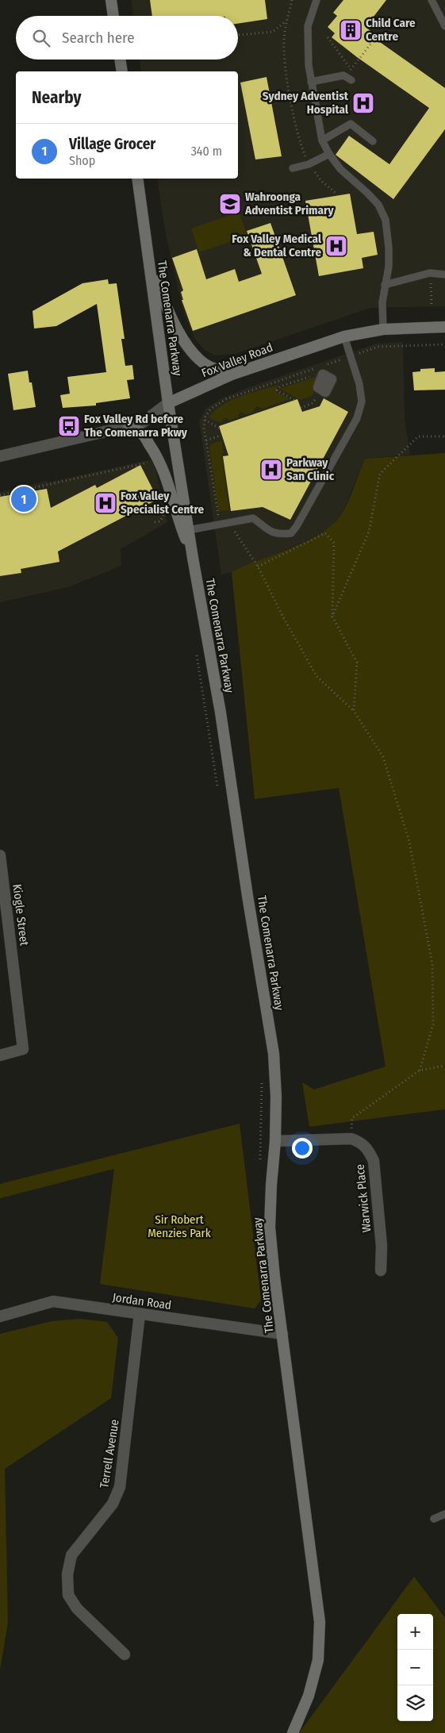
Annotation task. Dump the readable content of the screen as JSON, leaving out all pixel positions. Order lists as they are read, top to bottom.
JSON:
{
  "streets": {
    "main road": ["The Comenarra Parkway", "Fox Valley Road"],
    "street": [
      "Kiogle Street",
      "Warwick Place",
      "Jordan Road",
      "Terrell Avenue"
    ]
  },
  "crossings": [
    ["The Comenarra Parkway", "Fox Valley Road"],
    ["The Comenarra Parkway", "Jordan Road"],
    ["Jordan Road", "Terrell Avenue"]
  ],
  "parks": ["Sir Robert Menzies Park"],
  "places": {
    "building": ["Child Care Centre"],
    "hospital": [
      "Sydney Adventist Hospital",
      "Fox Valley Medical & Dental Centre",
      "Parkway San Clinic",
      "Fox Valley Specialist Centre"
    ],
    "school or university": ["Wahroonga Adventist Primary"],
    "bus stop": ["Fox Valley Rd before The Comenarra Pkwy"]
  },
  "page": {
    "search": "Search here",
    "heading": "Nearby",
    "list": [
      {
        "mark": "1",
        "name": "Village Grocer",
        "note": "Shop",
        "value": "340 m"
      }
    ],
    "pins": "1",
    "map_buttons": ["+", "−"]
  }
}
